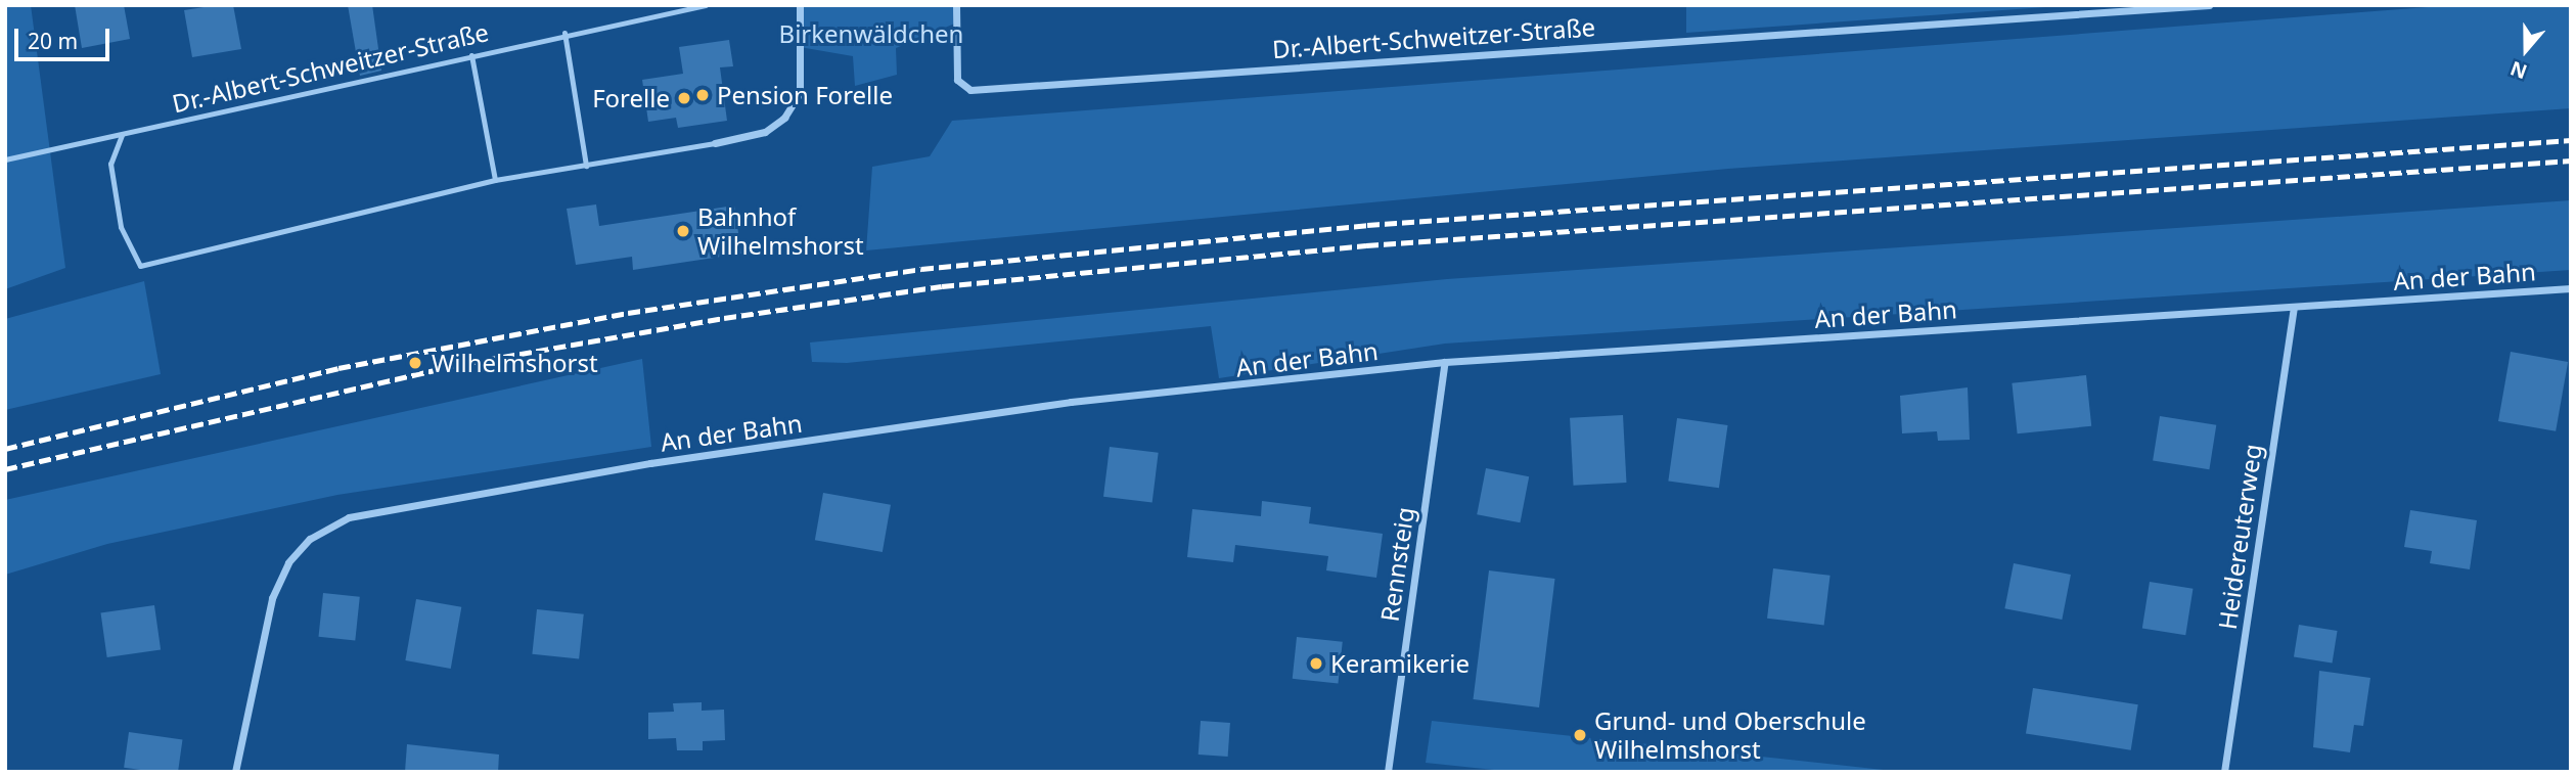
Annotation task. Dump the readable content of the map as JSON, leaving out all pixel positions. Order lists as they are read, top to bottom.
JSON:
{
  "streets": {
    "street": [
      "Dr.-Albert-Schweitzer-Straße",
      "An der Bahn",
      "Heidereuterweg",
      "Rennsteig"
    ]
  },
  "crossings": [
    ["An der Bahn", "Heidereuterweg"],
    ["An der Bahn", "Rennsteig"]
  ],
  "parks": ["Birkenwäldchen"],
  "places": [
    "Pension Forelle",
    "Forelle",
    "Bahnhof Wilhelmshorst",
    "Wilhelmshorst",
    "Keramikerie",
    "Grund- und Oberschule Wilhelmshorst"
  ],
  "scale_bar": "20 m",
  "north": "bottom"
}
